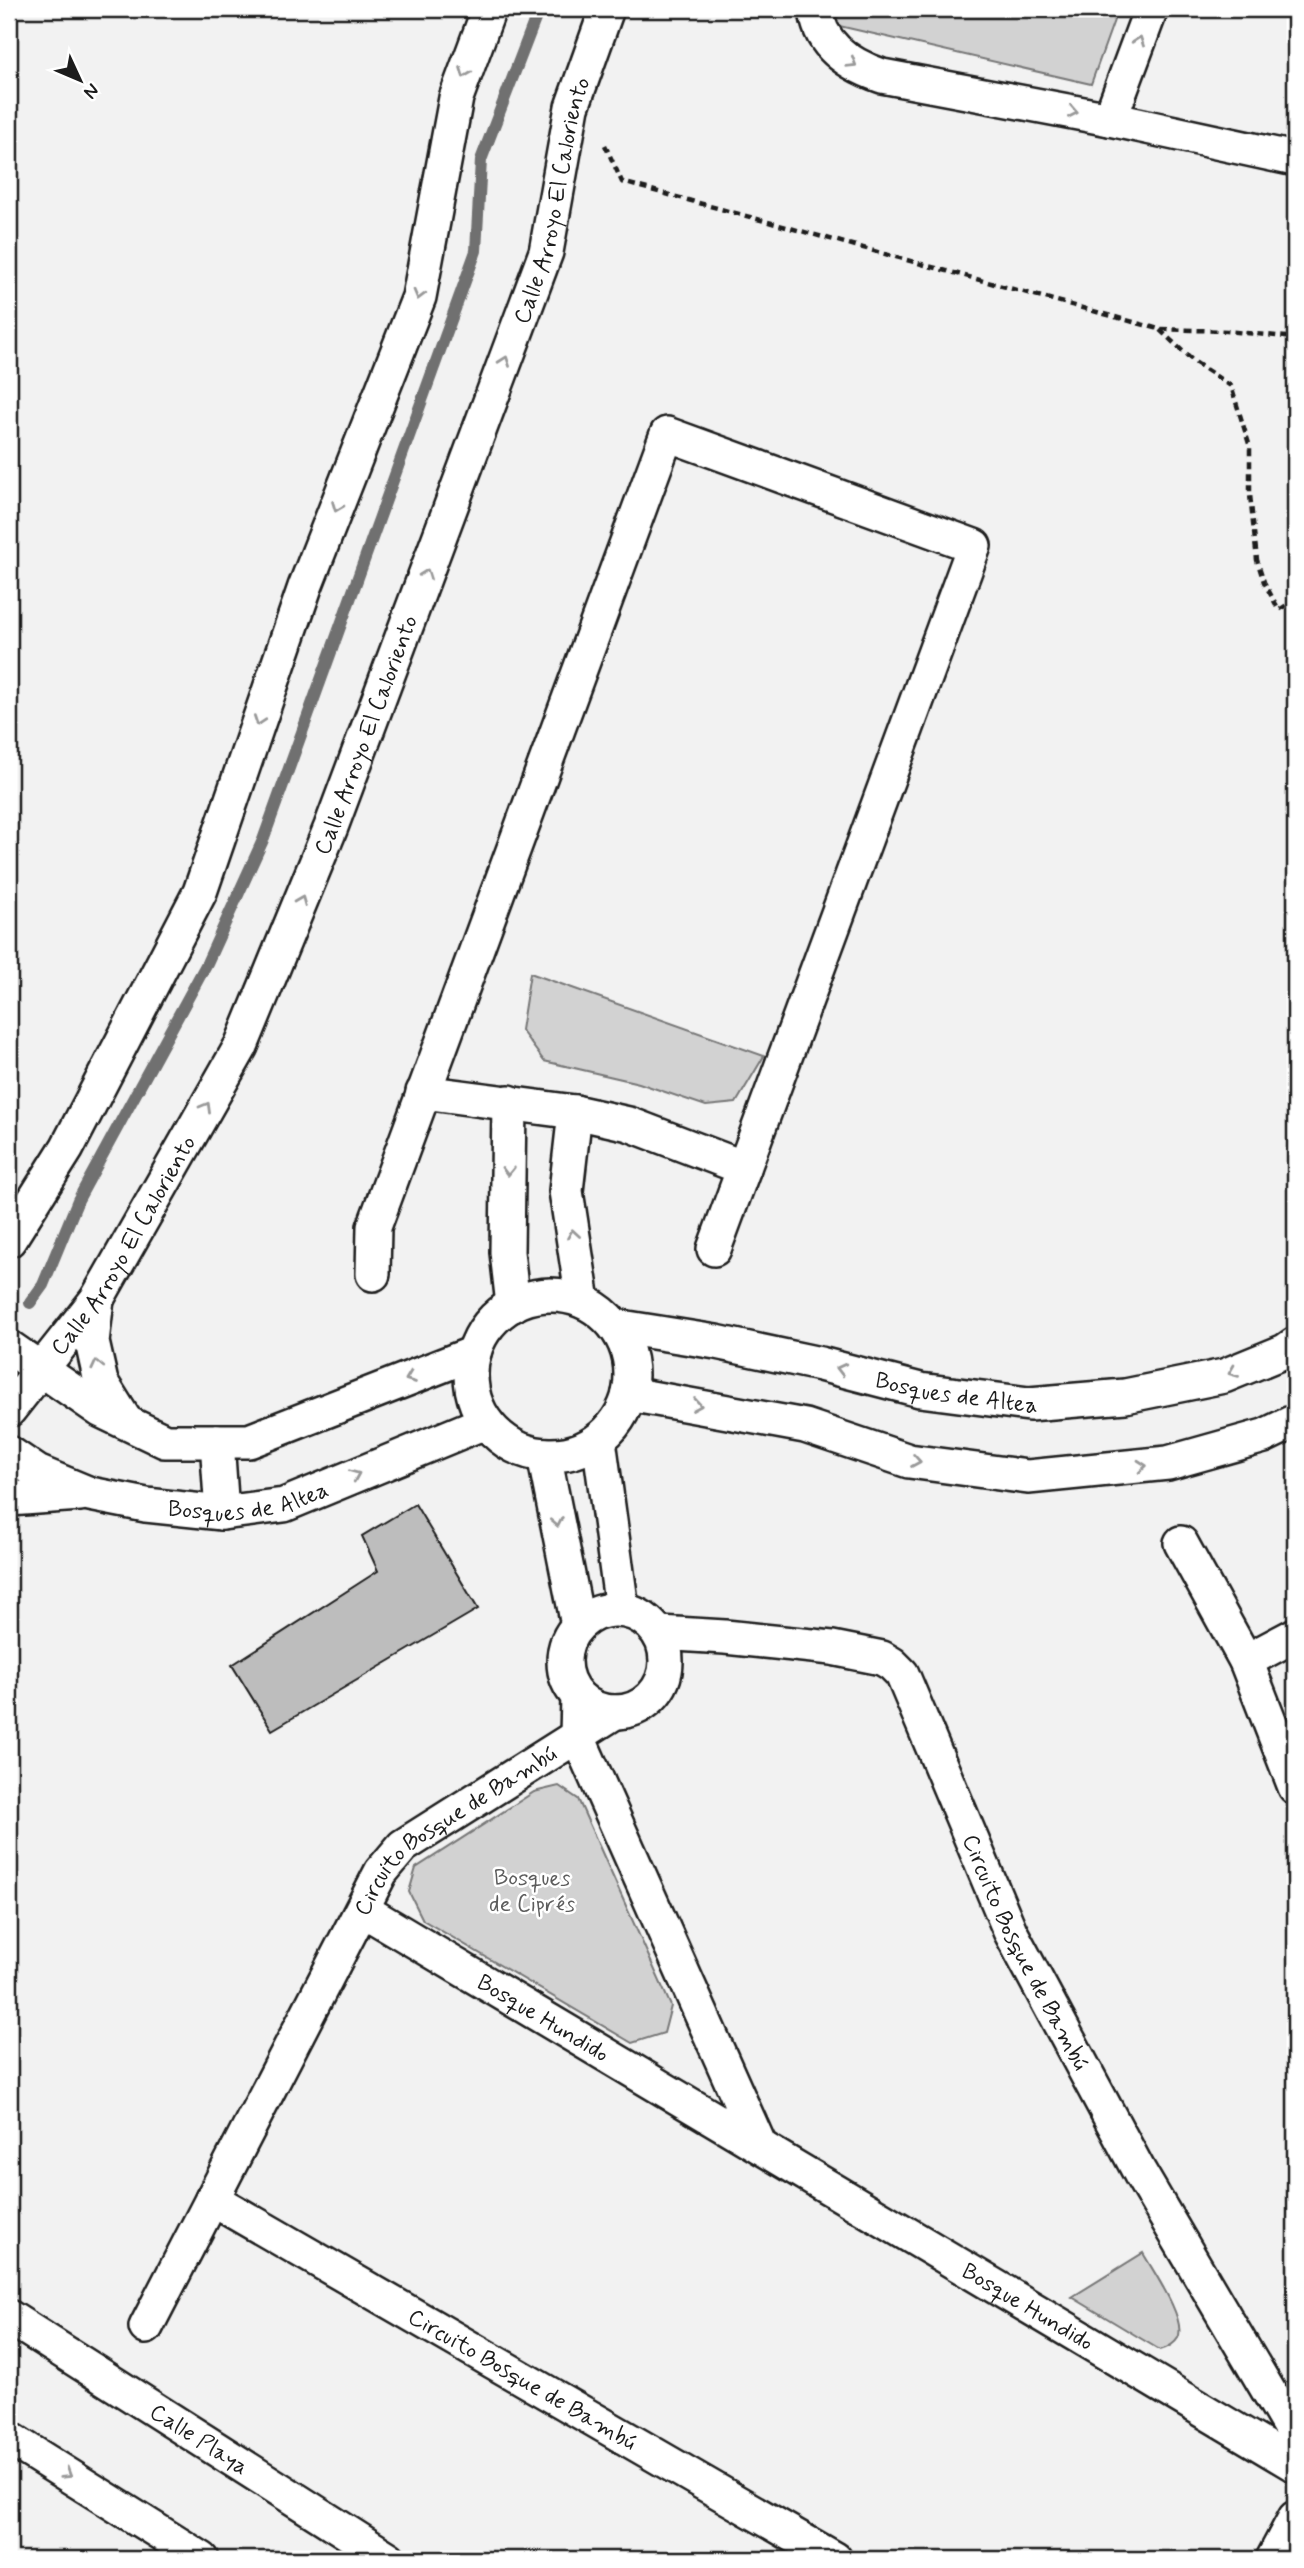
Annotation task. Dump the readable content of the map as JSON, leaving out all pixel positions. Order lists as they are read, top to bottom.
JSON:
{
  "streets": {
    "street": [
      "Calle Arroyo El Caloriento",
      "Bosques de Altea",
      "Circuito Bosque de Bambú",
      "Bosque Hundido",
      "Calle Playa"
    ]
  },
  "crossings": [
    ["Circuito Bosque de Bambú", "Bosque Hundido"]
  ],
  "parks": ["Bosques de Ciprés"],
  "north": "bottom right"
}
